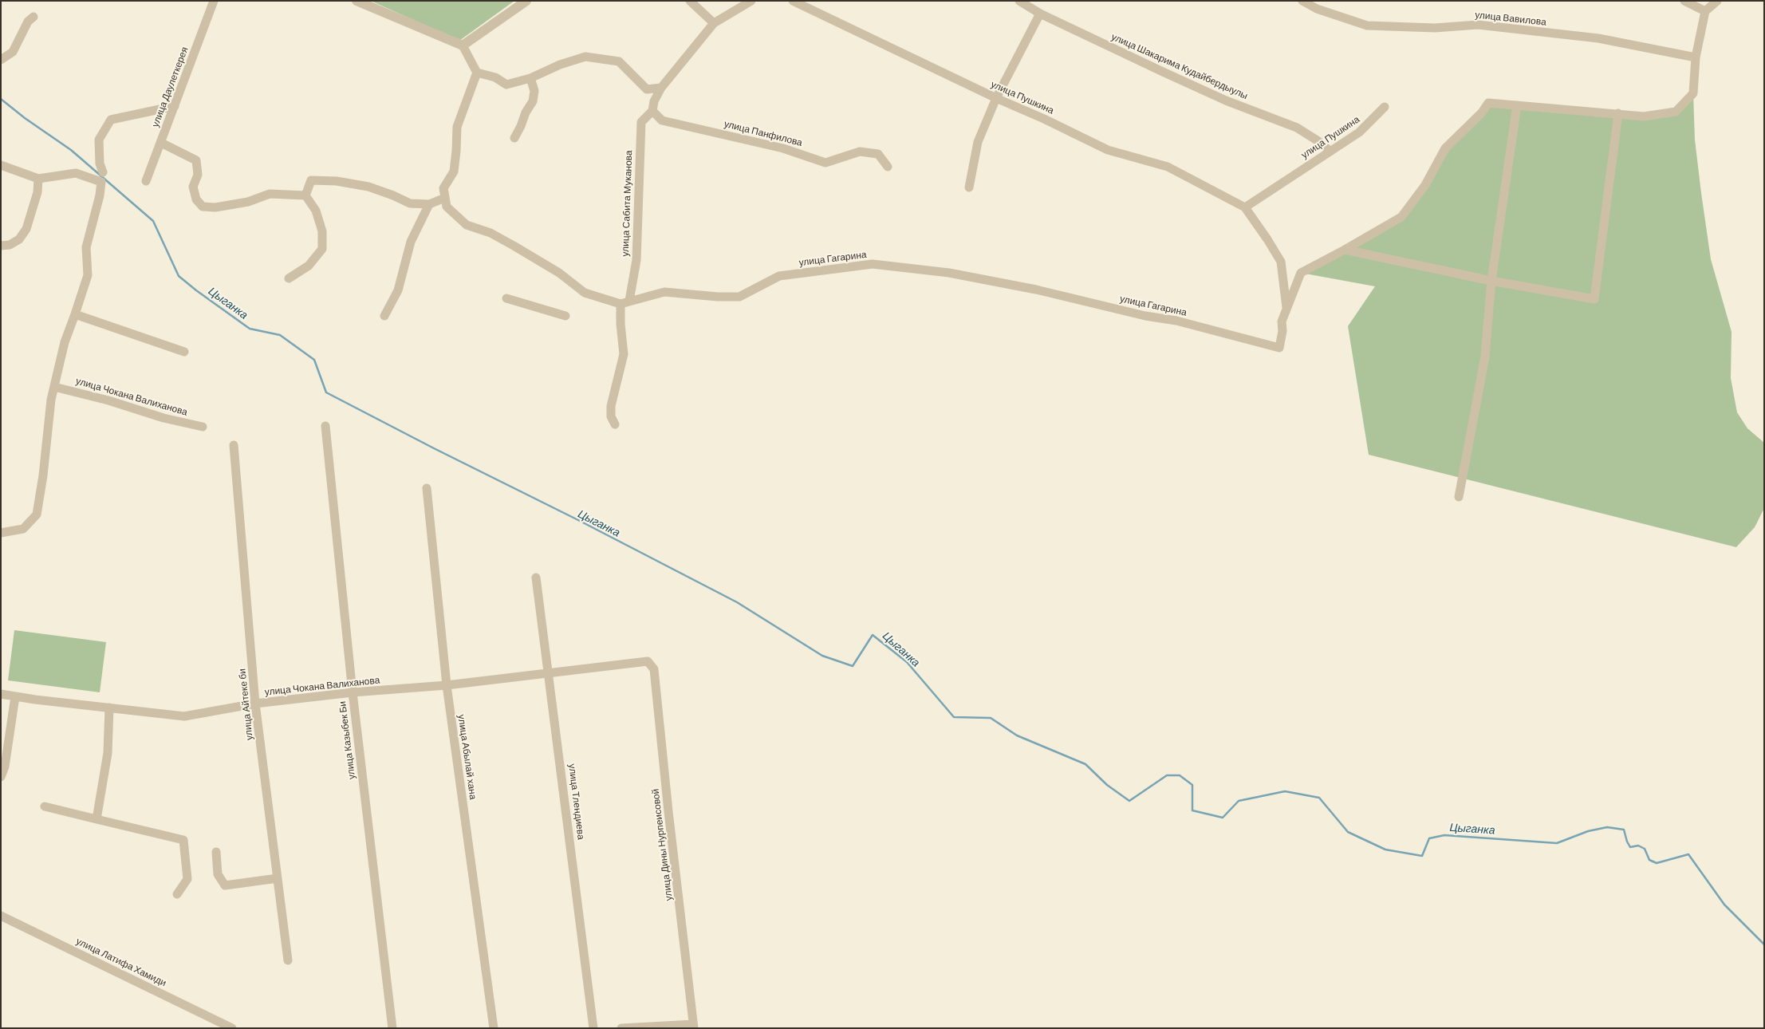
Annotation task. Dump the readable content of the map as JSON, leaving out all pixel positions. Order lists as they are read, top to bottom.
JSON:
{
  "streets": {
    "street": [
      "улица Вавилова",
      "улица Шакарима Кудайбердыулы",
      "улица Даулеткерея",
      "улица Пушкина",
      "улица Панфилова",
      "улица Сабита Муканова",
      "улица Гагарина",
      "улица Чокана Валиханова",
      "улица Айтеке би",
      "улица Казыбек Би",
      "улица Абылай хана",
      "улица Тлендиева",
      "улица Дины Нурпеисовой",
      "улица Латифа Хамиди"
    ]
  },
  "crossings": [
    ["улица Шакарима Кудайбердыулы", "улица Пушкина"],
    ["улица Пушкина", "улица Гагарина"],
    ["улица Панфилова", "улица Сабита Муканова"],
    ["улица Сабита Муканова", "улица Гагарина"],
    ["улица Чокана Валиханова", "улица Айтеке би"],
    ["улица Чокана Валиханова", "улица Казыбек Би"],
    ["улица Чокана Валиханова", "улица Абылай хана"],
    ["улица Чокана Валиханова", "улица Тлендиева"],
    ["улица Чокана Валиханова", "улица Дины Нурпеисовой"]
  ],
  "water": ["Цыганка"]
}
